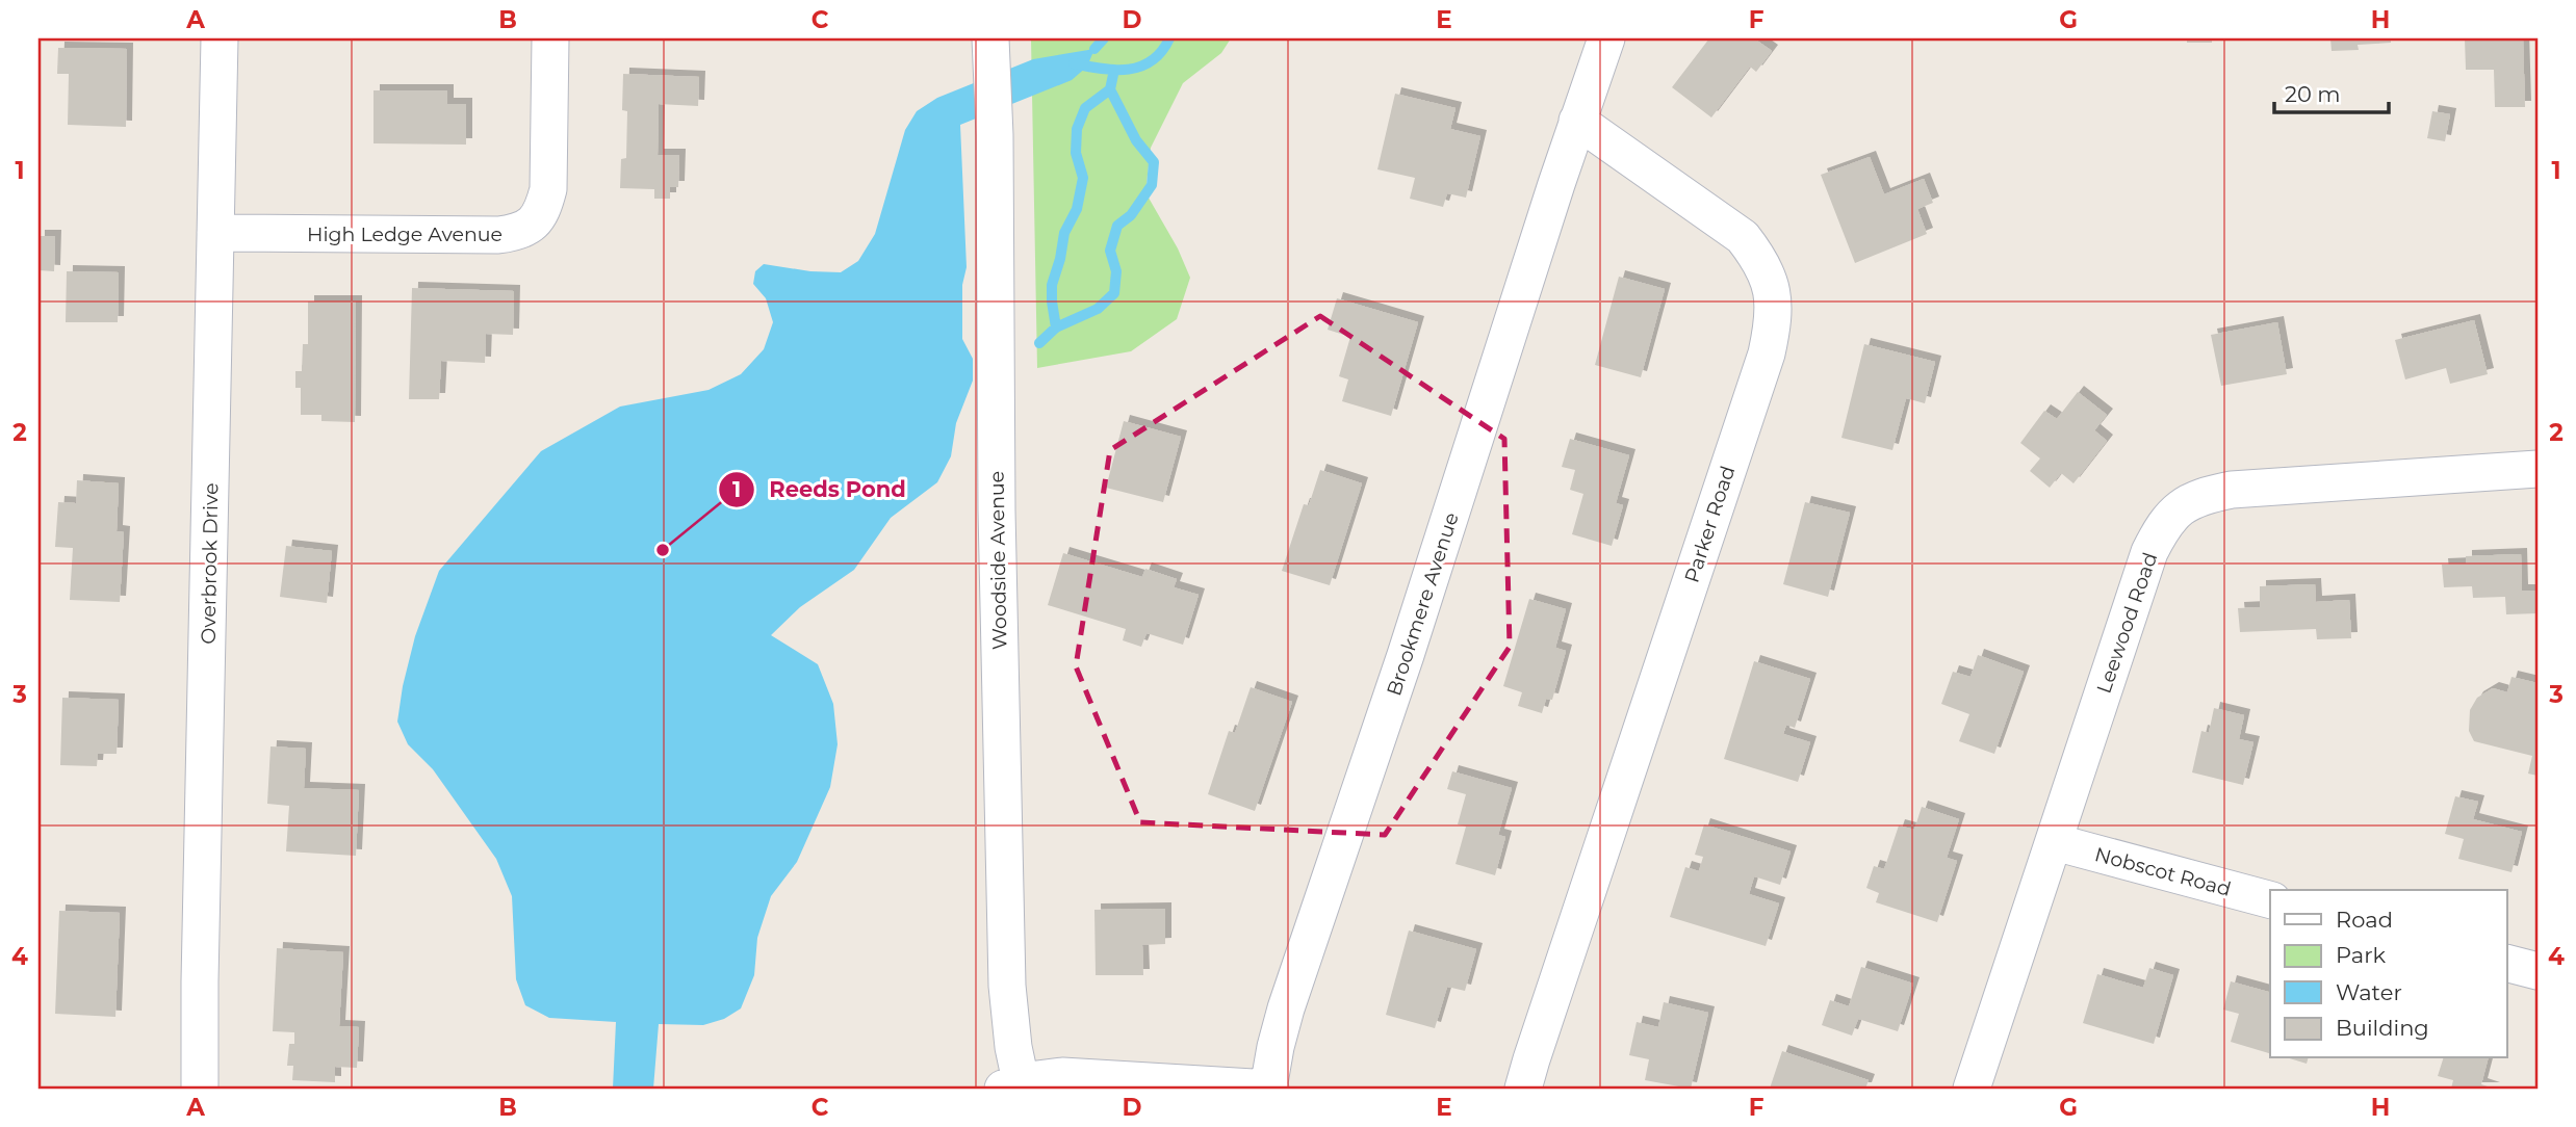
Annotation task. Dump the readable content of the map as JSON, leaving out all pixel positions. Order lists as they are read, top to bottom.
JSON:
{
  "streets": {
    "street": [
      "High Ledge Avenue",
      "Parker Road",
      "Woodside Avenue",
      "Overbrook Drive",
      "Brookmere Avenue",
      "Leewood Road",
      "Nobscot Road"
    ]
  },
  "crossings": [
    ["High Ledge Avenue", "Overbrook Drive"],
    ["Parker Road", "Brookmere Avenue"],
    ["Leewood Road", "Nobscot Road"]
  ],
  "places": ["Reeds Pond"],
  "legend": [
    "Road",
    "Park",
    "Water",
    "Building"
  ],
  "scale_bar": "20 m",
  "grid": {
    "columns": [
      "A",
      "B",
      "C",
      "D",
      "E",
      "F",
      "G",
      "H"
    ],
    "rows": [
      "1",
      "2",
      "3",
      "4"
    ]
  }
}
